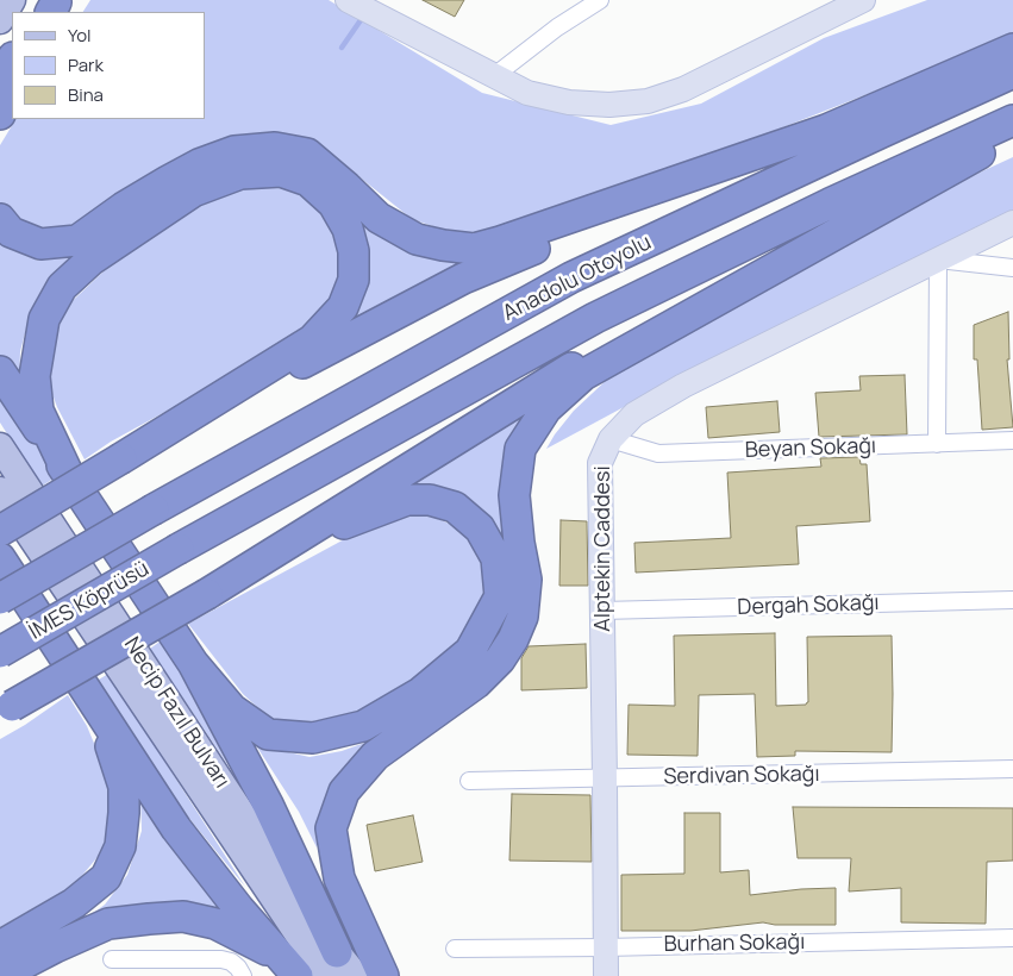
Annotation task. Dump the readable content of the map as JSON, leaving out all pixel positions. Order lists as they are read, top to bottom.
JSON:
{
  "streets": {
    "highway": ["Anadolu Otoyolu", "İMES Köprüsü"],
    "main road": ["Alptekin Caddesi", "Necip Fazıl Bulvarı"],
    "street": [
      "Beyan Sokağı",
      "Dergah Sokağı",
      "Serdivan Sokağı",
      "Burhan Sokağı"
    ]
  },
  "crossings": [
    ["Anadolu Otoyolu", "İMES Köprüsü"],
    ["Beyan Sokağı", "Alptekin Caddesi"],
    ["Alptekin Caddesi", "Dergah Sokağı"],
    ["Alptekin Caddesi", "Serdivan Sokağı"],
    ["Alptekin Caddesi", "Burhan Sokağı"]
  ],
  "legend": ["Yol", "Park", "Bina"]
}
